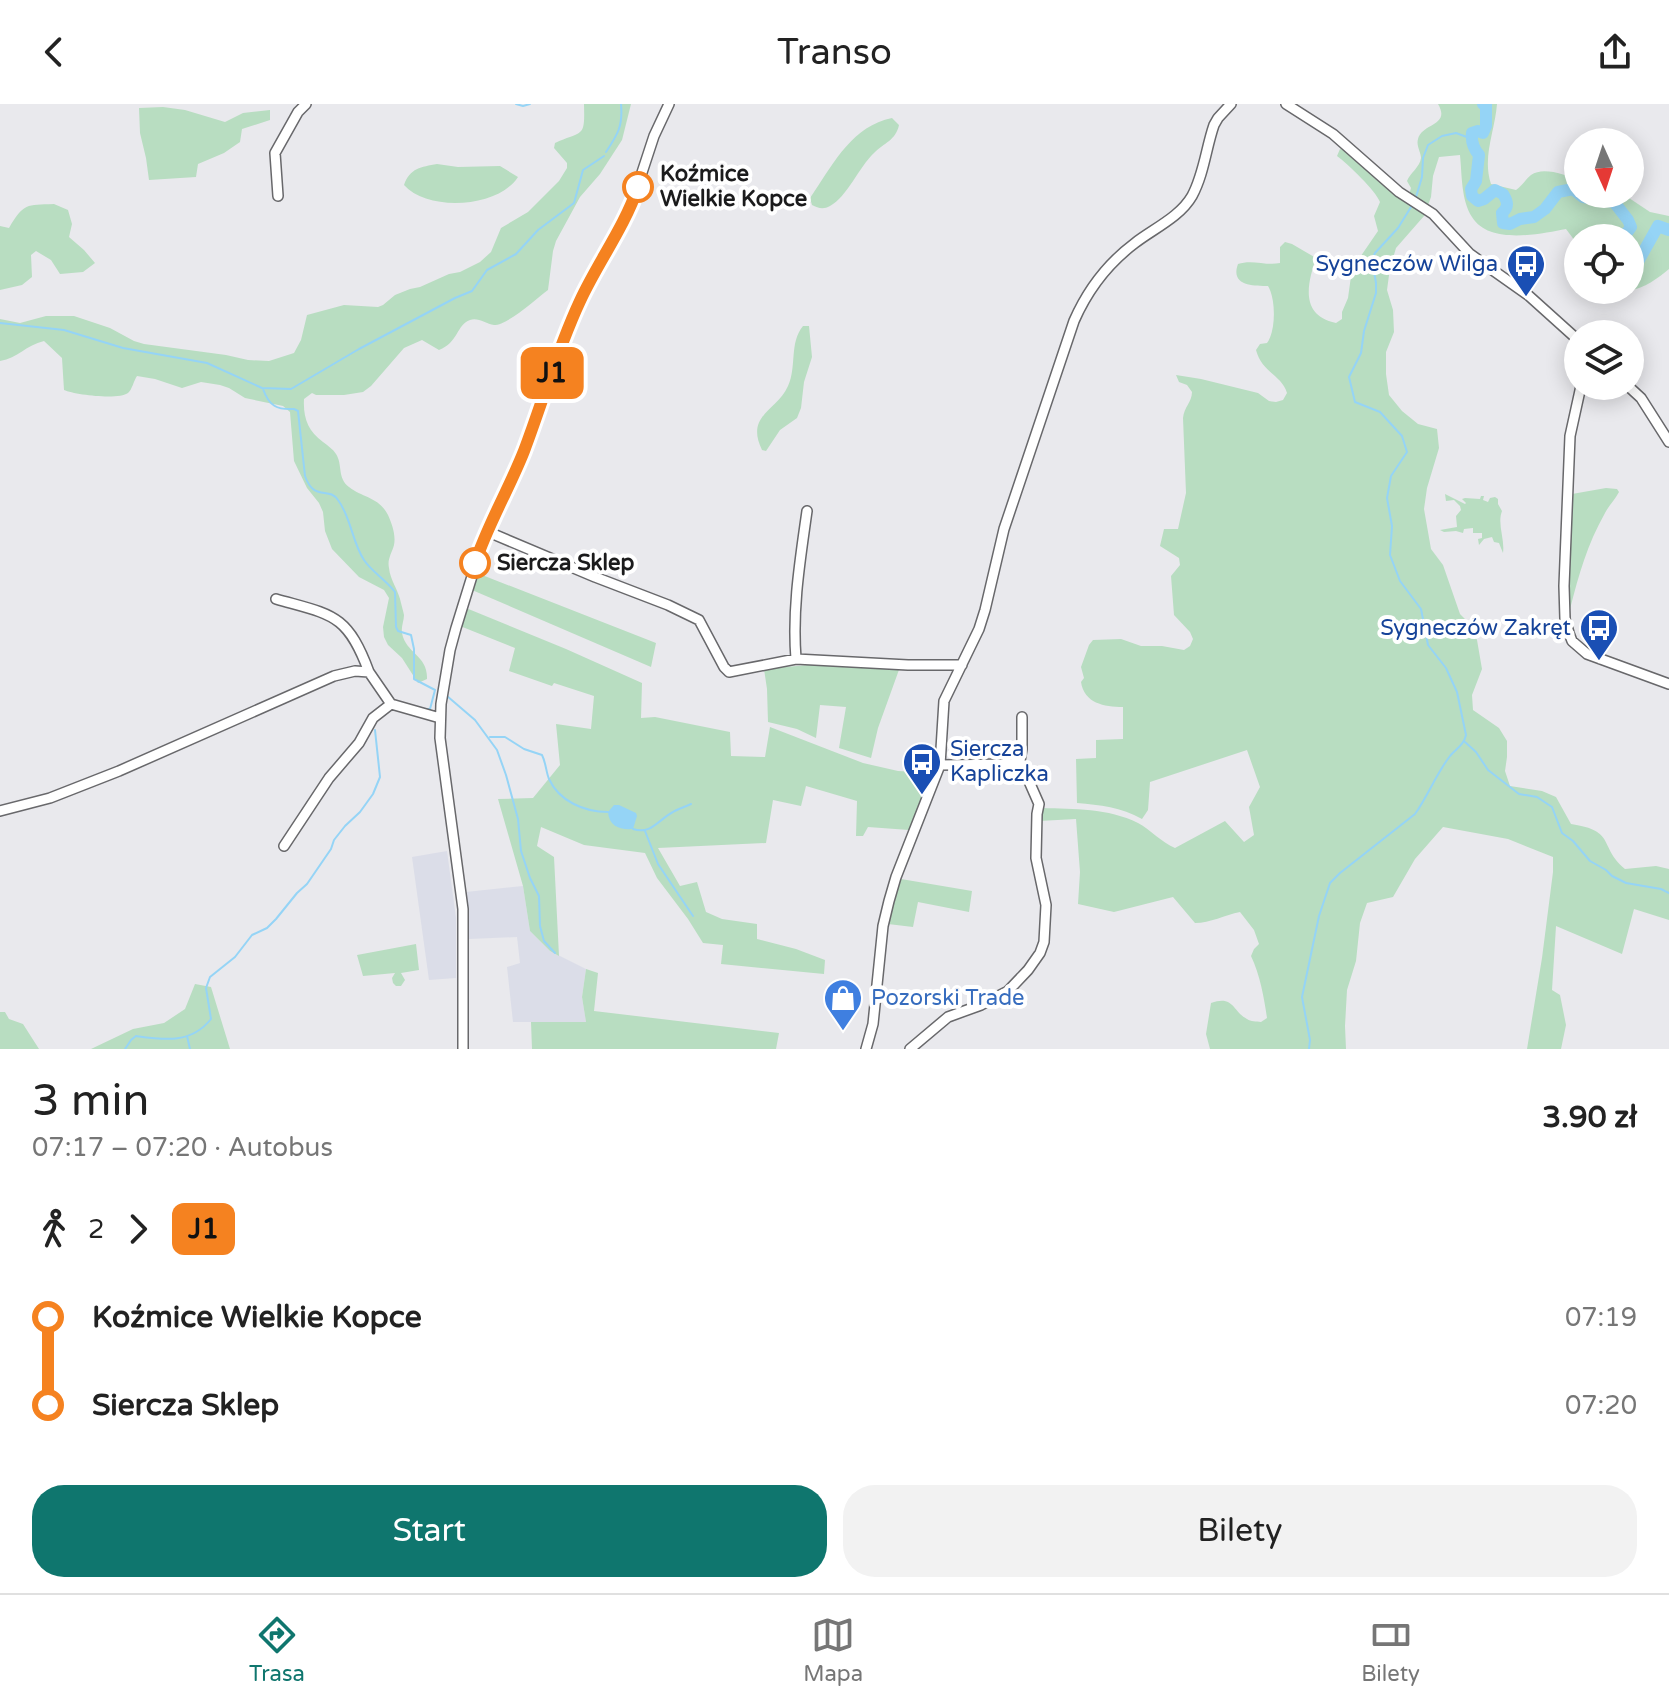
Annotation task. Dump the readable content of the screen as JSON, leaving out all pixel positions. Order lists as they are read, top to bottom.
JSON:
{
  "places": {
    "other": ["Koźmice Wielkie Kopce", "Siercza Sklep"],
    "bus stop": ["Sygneczów Wilga", "Sygneczów Zakręt", "Siercza Kapliczka"],
    "shop": ["Pozorski Trade"]
  },
  "lines": ["bus line J1"],
  "north": "bottom",
  "page": {
    "header": "Transo",
    "on_map": "J1",
    "heading": ["3 min", "07:17 – 07:20 · Autobus", "3.90 zł"],
    "legs": ["2", "J1"],
    "list": [
      {
        "name": "Koźmice Wielkie Kopce",
        "value": "07:19"
      },
      {
        "name": "Siercza Sklep",
        "value": "07:20"
      }
    ],
    "buttons": ["Start", "Bilety"],
    "tabs": ["Trasa", "Mapa", "Bilety"]
  }
}
